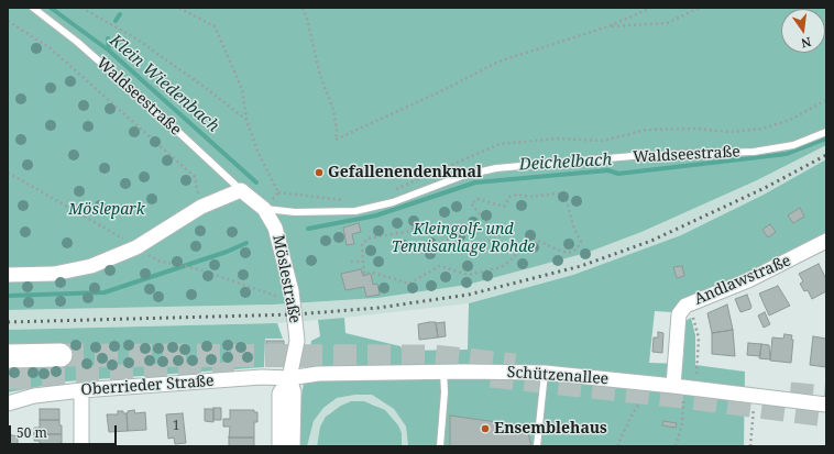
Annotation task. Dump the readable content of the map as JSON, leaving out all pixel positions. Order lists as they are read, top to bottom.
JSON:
{
  "streets": {
    "street": [
      "Waldseestraße",
      "Möslestraße",
      "Andlawstraße",
      "Schützenallee",
      "Oberrieder Straße"
    ]
  },
  "crossings": [
    ["Waldseestraße", "Möslestraße"],
    ["Möslestraße", "Schützenallee"],
    ["Möslestraße", "Oberrieder Straße"],
    ["Andlawstraße", "Schützenallee"],
    ["Schützenallee", "Oberrieder Straße"]
  ],
  "water": ["Klein Wiedenbach", "Deichelbach"],
  "parks": ["Möslepark", "Kleingolf- und Tennisanlage Rohde"],
  "places": ["Gefallenendenkmal", "Ensemblehaus"],
  "house_numbers": ["1"],
  "scale_bar": "50 m",
  "north": "bottom"
}
